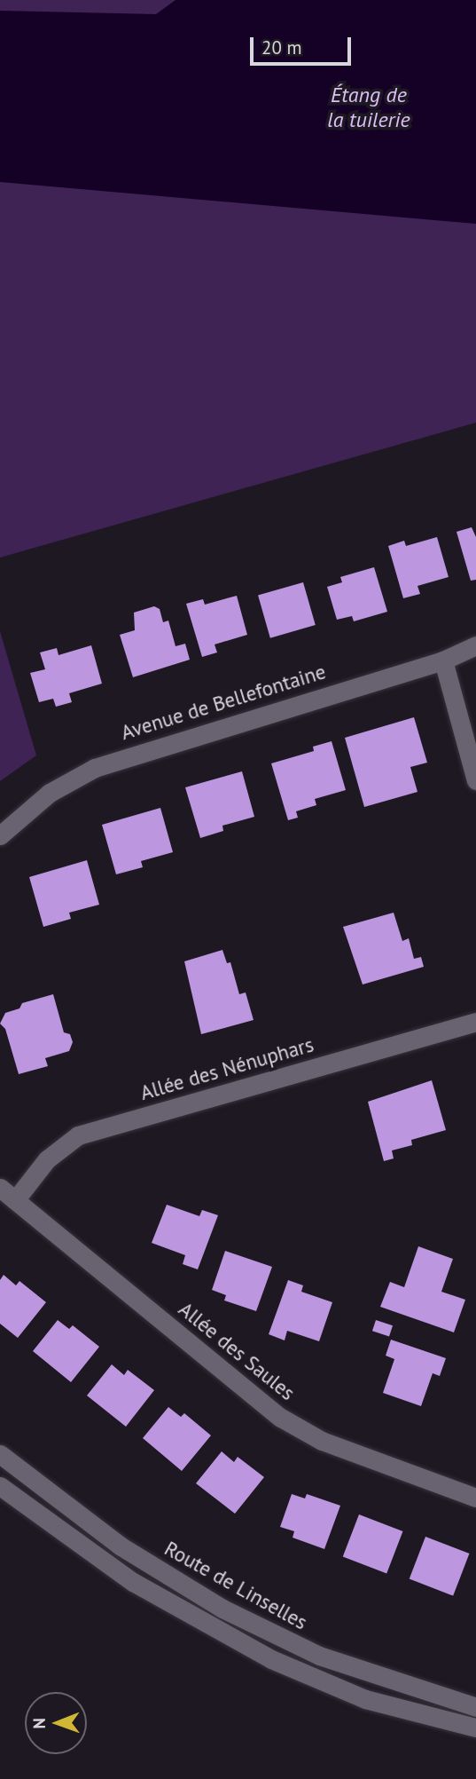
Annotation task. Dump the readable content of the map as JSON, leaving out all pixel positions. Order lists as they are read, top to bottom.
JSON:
{
  "streets": {
    "street": [
      "Avenue de Bellefontaine",
      "Allée des Nénuphars",
      "Allée des Saules",
      "Route de Linselles"
    ]
  },
  "crossings": [
    ["Allée des Nénuphars", "Allée des Saules"]
  ],
  "water": ["Étang de la tuilerie"],
  "scale_bar": "20 m",
  "north": "left"
}
